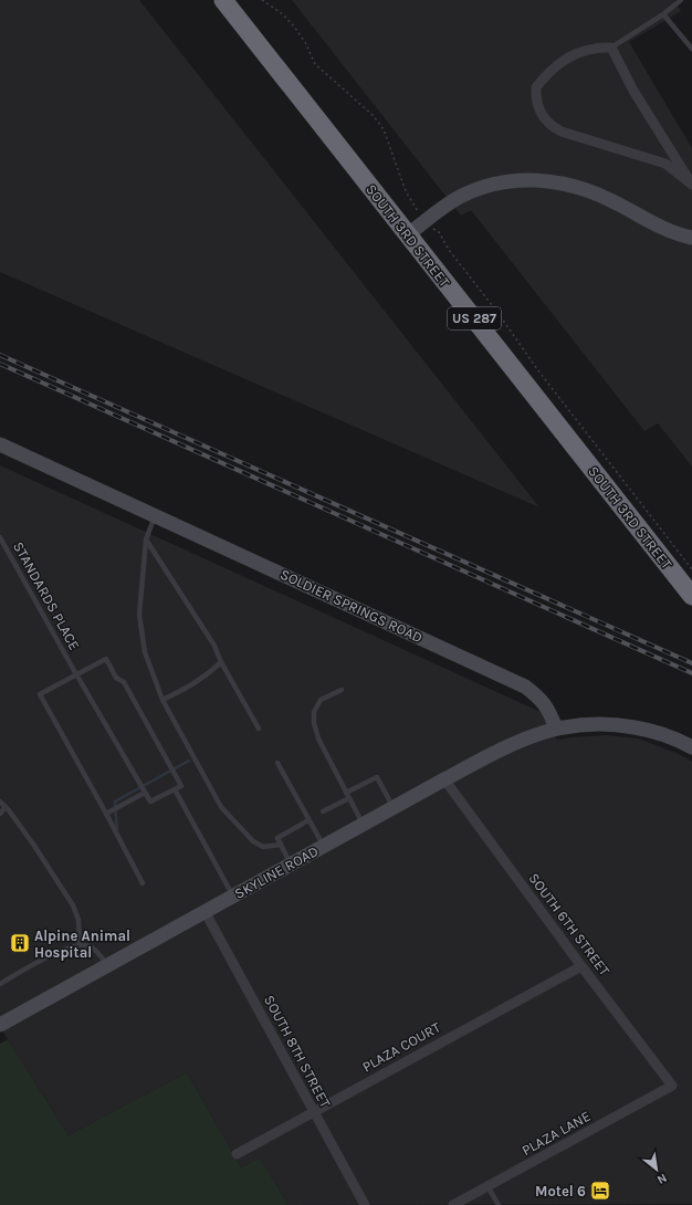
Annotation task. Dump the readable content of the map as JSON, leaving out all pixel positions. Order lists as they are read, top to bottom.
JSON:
{
  "streets": {
    "highway": ["SOUTH 3RD STREET", "US 287"],
    "street": [
      "SOLDIER SPRINGS ROAD",
      "SKYLINE ROAD",
      "SOUTH 6TH STREET",
      "PLAZA COURT",
      "SOUTH 8TH STREET",
      "PLAZA LANE"
    ],
    "lane": ["STANDARDS PLACE"]
  },
  "crossings": [
    ["SOLDIER SPRINGS ROAD", "SKYLINE ROAD"],
    ["SKYLINE ROAD", "SOUTH 6TH STREET"],
    ["SKYLINE ROAD", "SOUTH 8TH STREET"],
    ["SOUTH 6TH STREET", "PLAZA COURT"],
    ["SOUTH 6TH STREET", "PLAZA LANE"],
    ["PLAZA COURT", "SOUTH 8TH STREET"]
  ],
  "places": {
    "building": ["Alpine Animal Hospital"],
    "hotel": ["Motel 6"]
  },
  "north": "bottom right"
}
